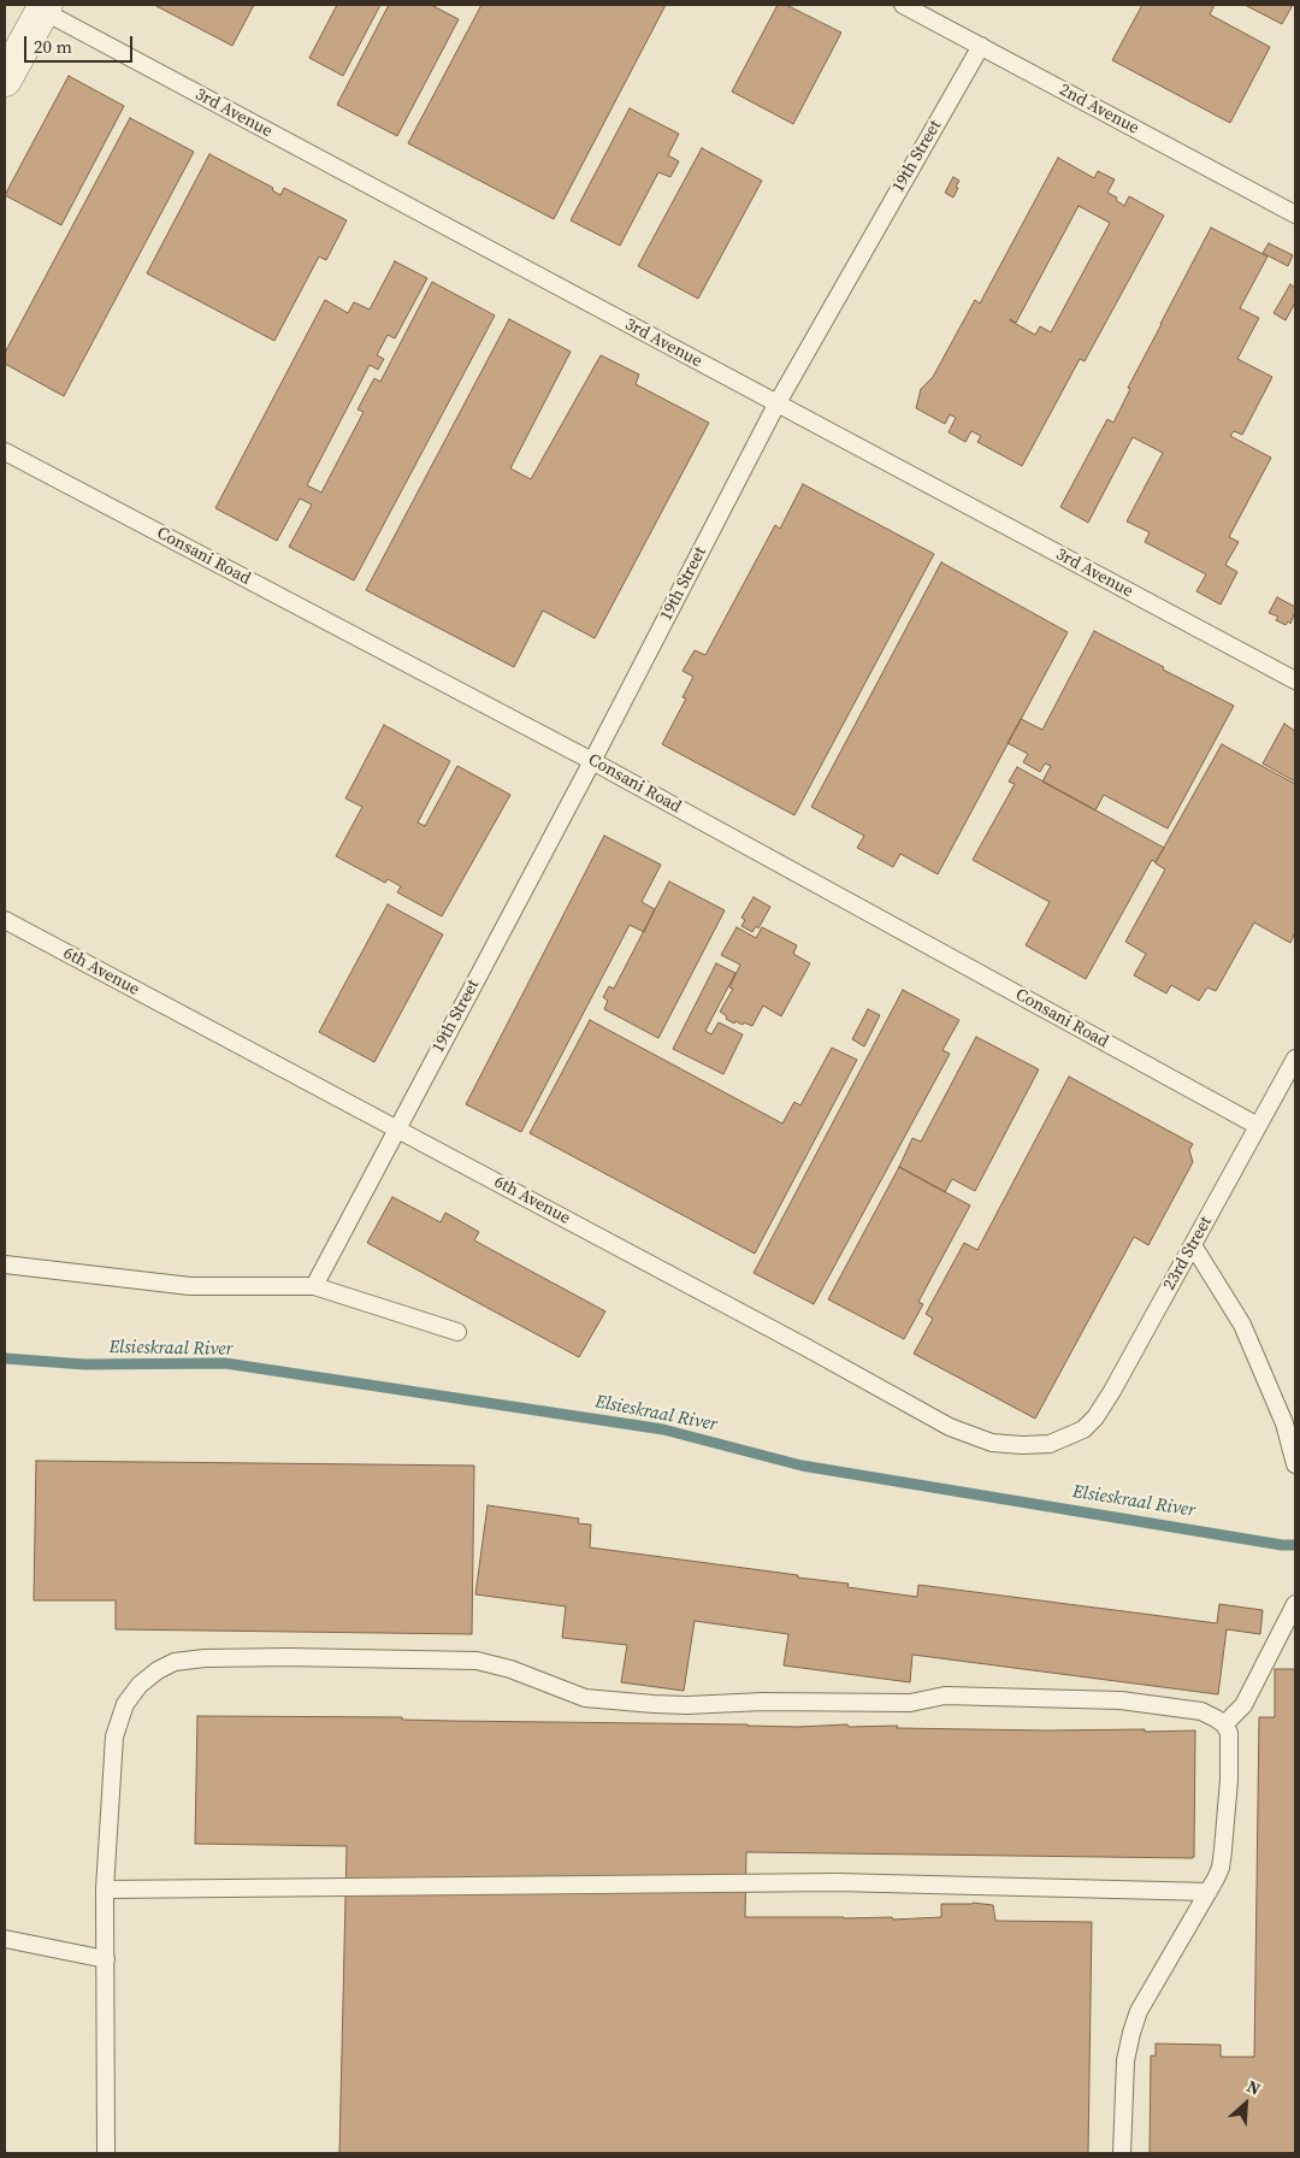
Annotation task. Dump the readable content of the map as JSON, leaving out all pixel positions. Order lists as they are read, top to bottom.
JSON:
{
  "streets": {
    "lane": [
      "2nd Avenue",
      "3rd Avenue",
      "19th Street",
      "Consani Road",
      "6th Avenue",
      "23rd Street"
    ]
  },
  "crossings": [
    ["2nd Avenue", "19th Street"],
    ["3rd Avenue", "19th Street"],
    ["19th Street", "Consani Road"],
    ["19th Street", "6th Avenue"],
    ["Consani Road", "23rd Street"],
    ["6th Avenue", "23rd Street"]
  ],
  "water": ["Elsieskraal River"],
  "scale_bar": "20 m",
  "north": "top right"
}
